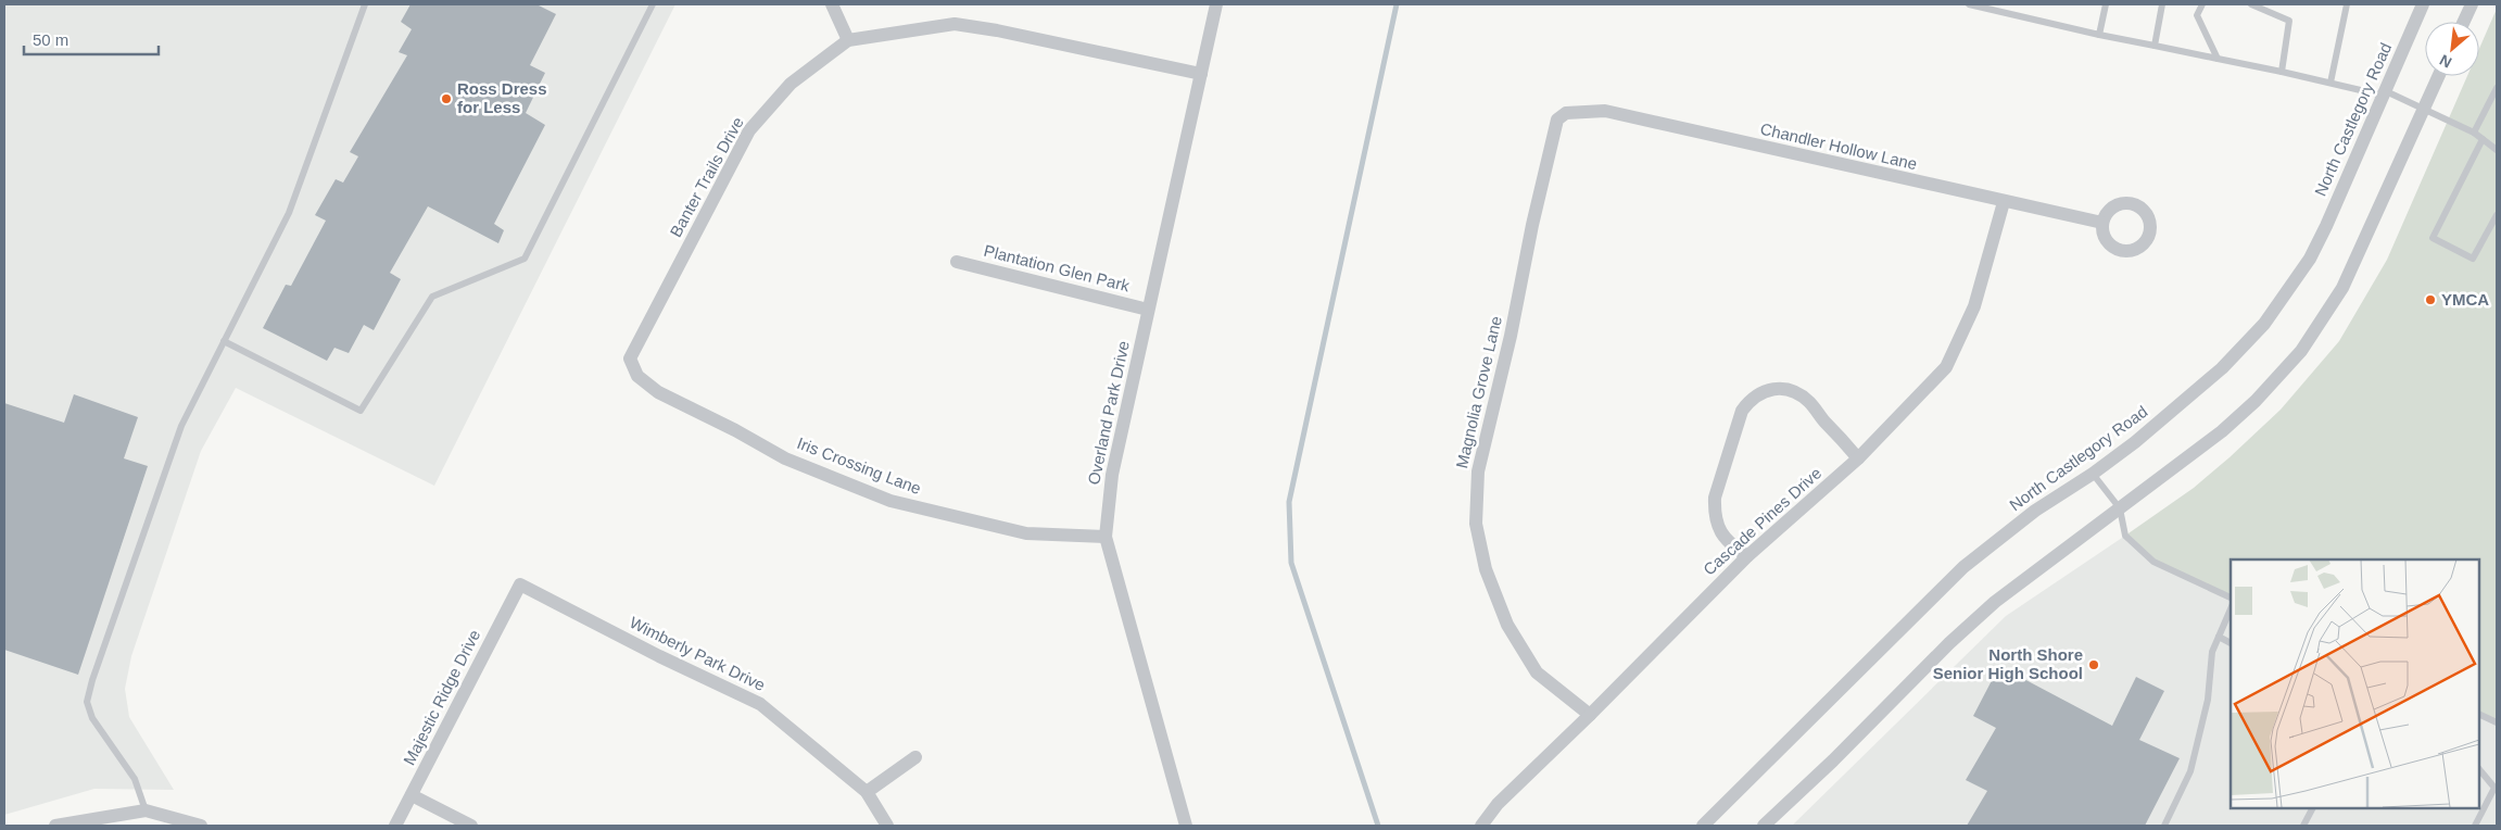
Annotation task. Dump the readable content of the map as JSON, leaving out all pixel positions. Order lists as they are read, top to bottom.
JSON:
{
  "streets": {
    "street": [
      "North Castlegory Road",
      "Chandler Hollow Lane",
      "Banter Trails Drive",
      "Plantation Glen Park",
      "Magnolia Grove Lane",
      "Overland Park Drive",
      "Iris Crossing Lane",
      "Cascade Pines Drive",
      "Wimberly Park Drive",
      "Majestic Ridge Drive"
    ]
  },
  "crossings": [
    ["Chandler Hollow Lane", "Magnolia Grove Lane"],
    ["Chandler Hollow Lane", "Cascade Pines Drive"],
    ["Banter Trails Drive", "Overland Park Drive"],
    ["Banter Trails Drive", "Iris Crossing Lane"],
    ["Plantation Glen Park", "Overland Park Drive"],
    ["Magnolia Grove Lane", "Cascade Pines Drive"],
    ["Overland Park Drive", "Iris Crossing Lane"],
    ["Wimberly Park Drive", "Majestic Ridge Drive"]
  ],
  "places": ["Ross Dress for Less", "YMCA", "North Shore Senior High School"],
  "scale_bar": "50 m",
  "north": "bottom left"
}
